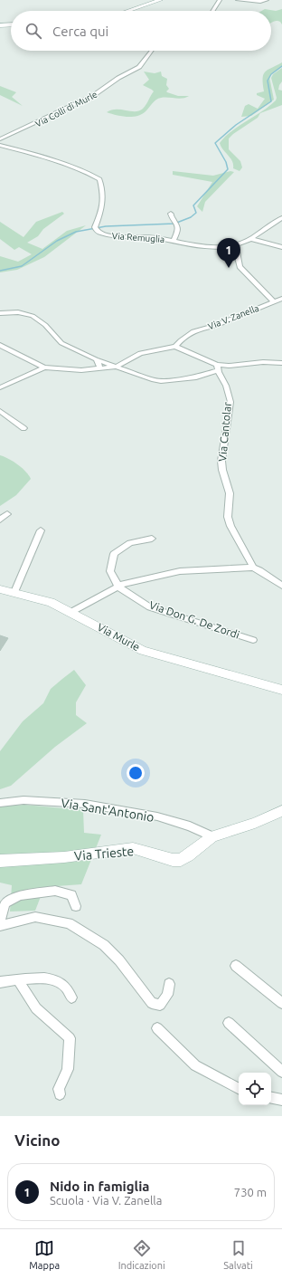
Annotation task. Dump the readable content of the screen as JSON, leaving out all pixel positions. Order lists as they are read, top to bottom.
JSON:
{
  "streets": {
    "street": [
      "Via Colli di Murle",
      "Via Remuglia",
      "Via V. Zanella",
      "Via Cantolar",
      "Via Don G. De Zordi",
      "Via Murle",
      "Via Sant'Antonio",
      "Via Trieste"
    ]
  },
  "crossings": [
    ["Via Remuglia", "Via V. Zanella"],
    ["Via Sant'Antonio", "Via Trieste"]
  ],
  "page": {
    "search": "Cerca qui",
    "pins": "1",
    "heading": "Vicino",
    "list": [
      {
        "mark": "1",
        "name": "Nido in famiglia",
        "note": "Scuola · Via V. Zanella",
        "value": "730 m"
      }
    ],
    "nav": ["Mappa", "Indicazioni", "Salvati"]
  }
}
